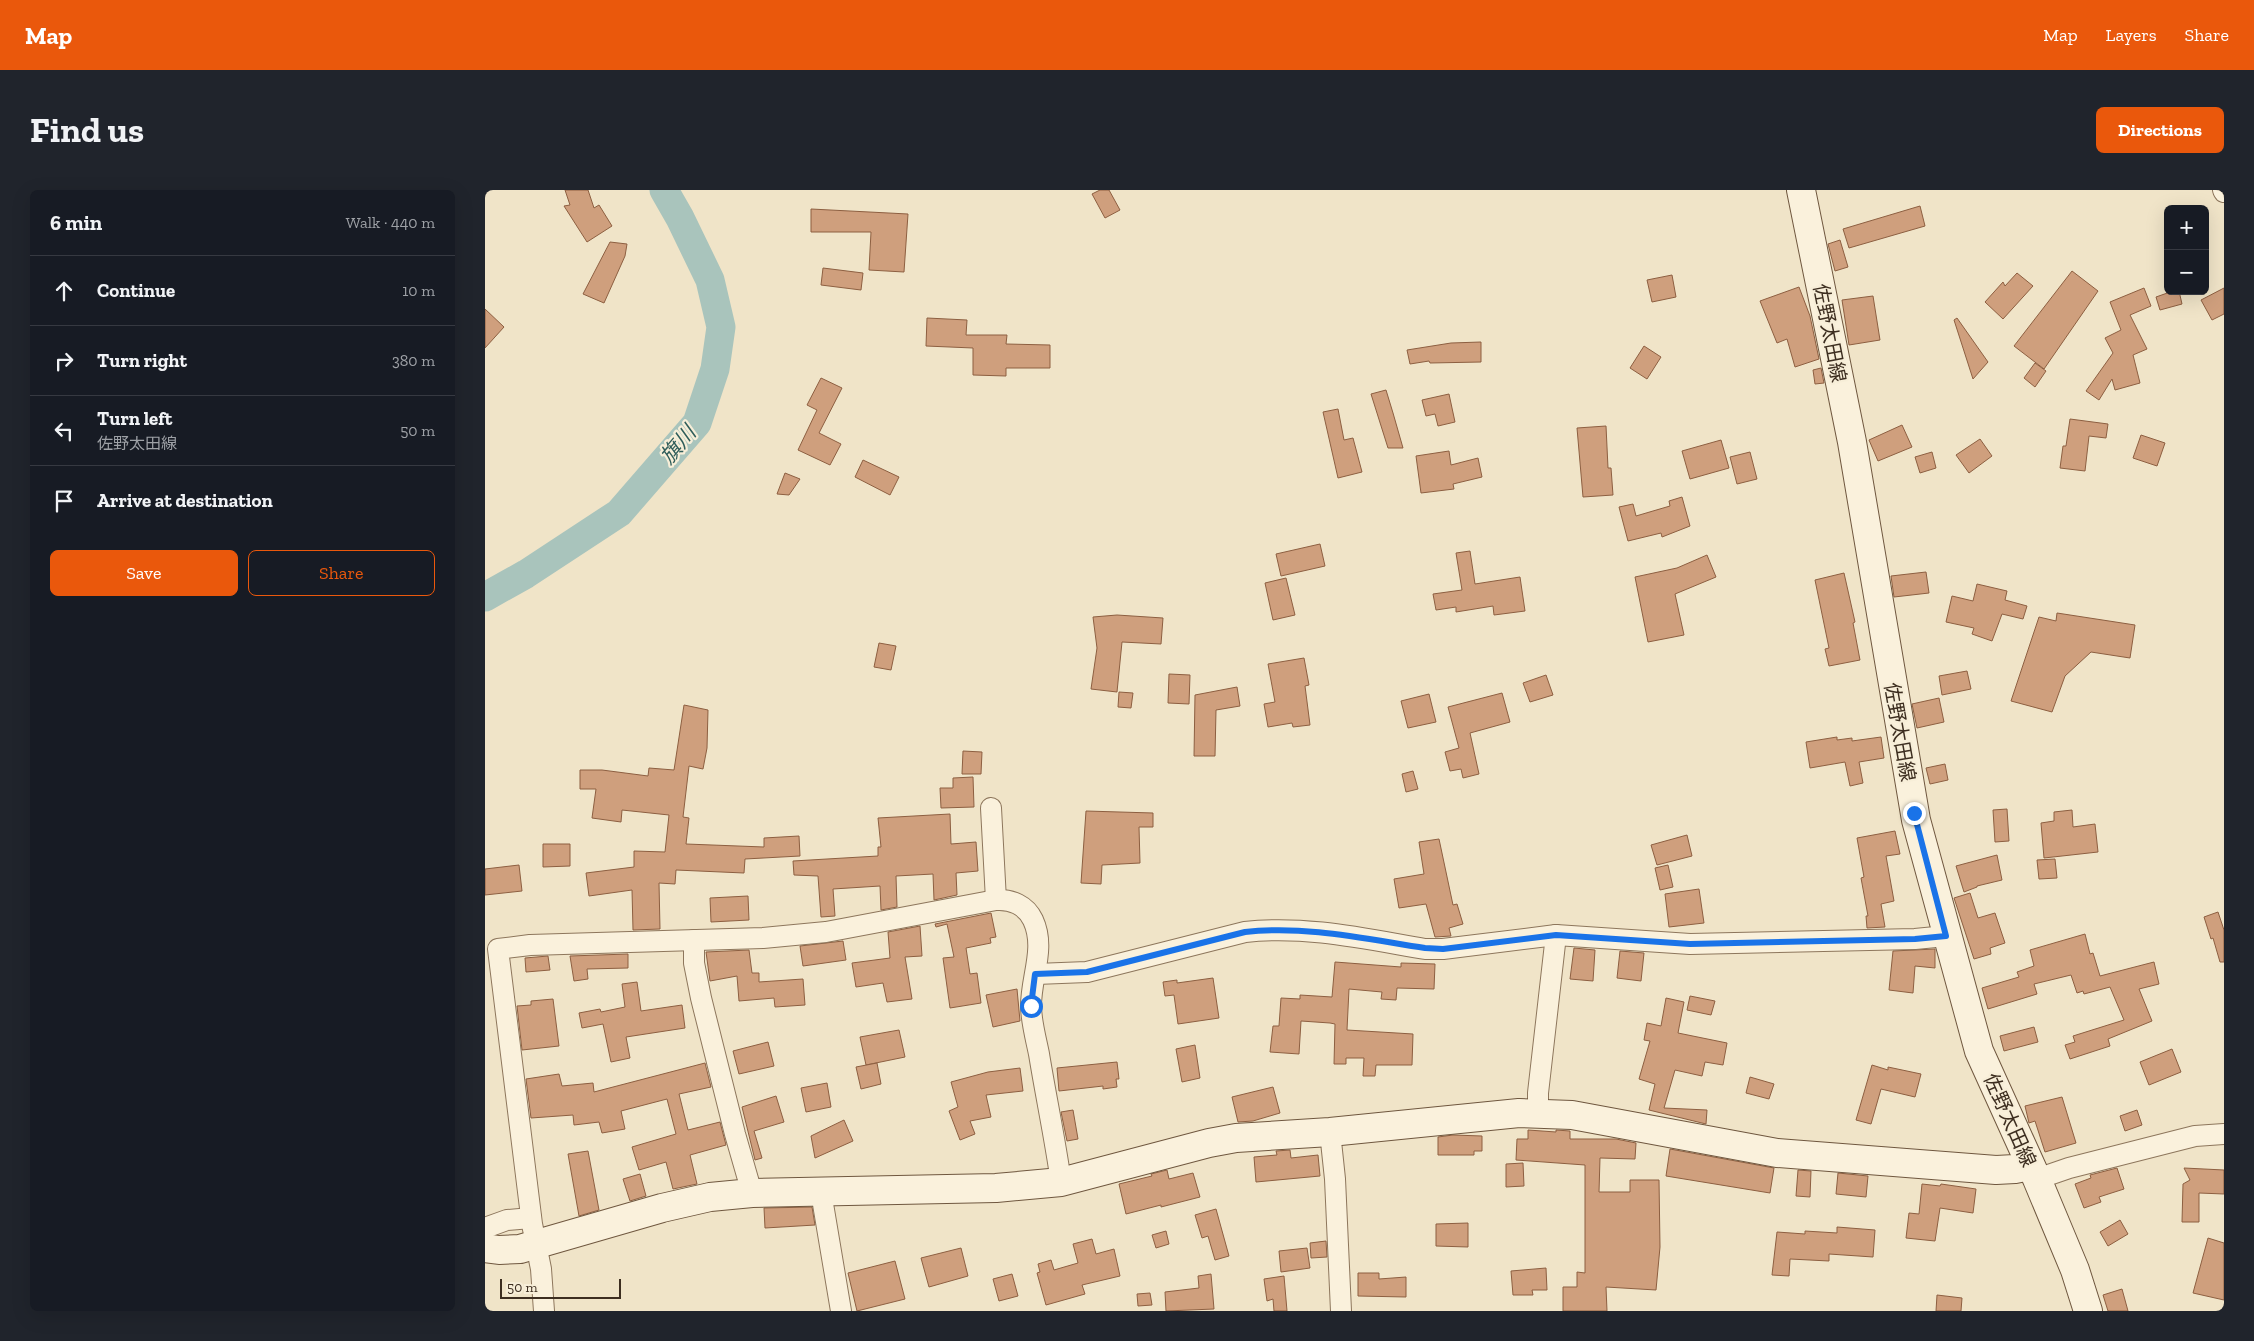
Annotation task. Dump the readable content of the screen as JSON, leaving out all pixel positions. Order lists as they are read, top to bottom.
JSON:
{
  "streets": {
    "street": ["佐野太田線"]
  },
  "water": ["旗川"],
  "scale_bar": "50 m",
  "page": {
    "header": "Map",
    "nav": ["Map", "Layers", "Share"],
    "buttons": [
      "Directions",
      ["Save", "Share"]
    ],
    "title": "Find us",
    "heading": ["6 min", "Walk · 440 m"],
    "map_buttons": ["+", "−"],
    "list": [
      ["Continue", "10 m"],
      ["Turn right", "380 m"],
      ["Turn left", "佐野太田線", "50 m"],
      "Arrive at destination"
    ],
    "scale": "50 m"
  }
}
